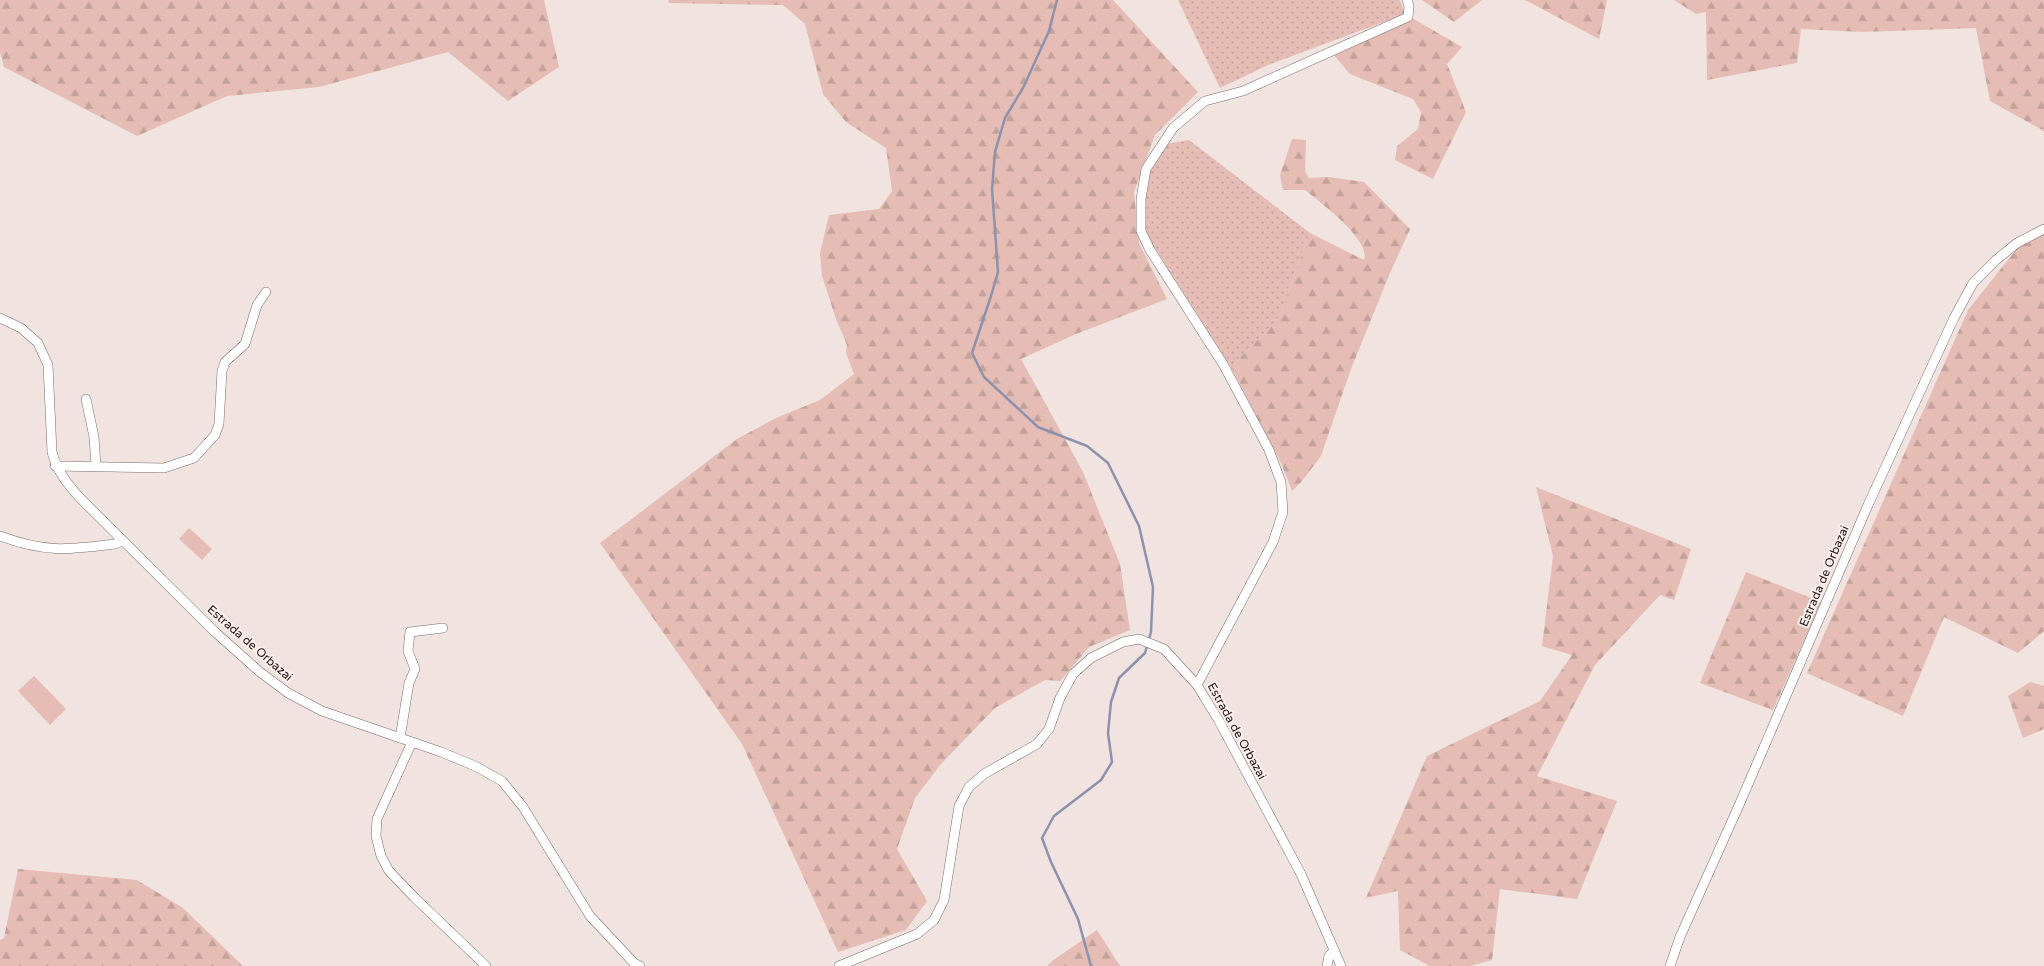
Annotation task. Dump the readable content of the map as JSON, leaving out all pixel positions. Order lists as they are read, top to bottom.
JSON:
{
  "streets": {
    "street": ["Estrada de Orbazai"]
  }
}
